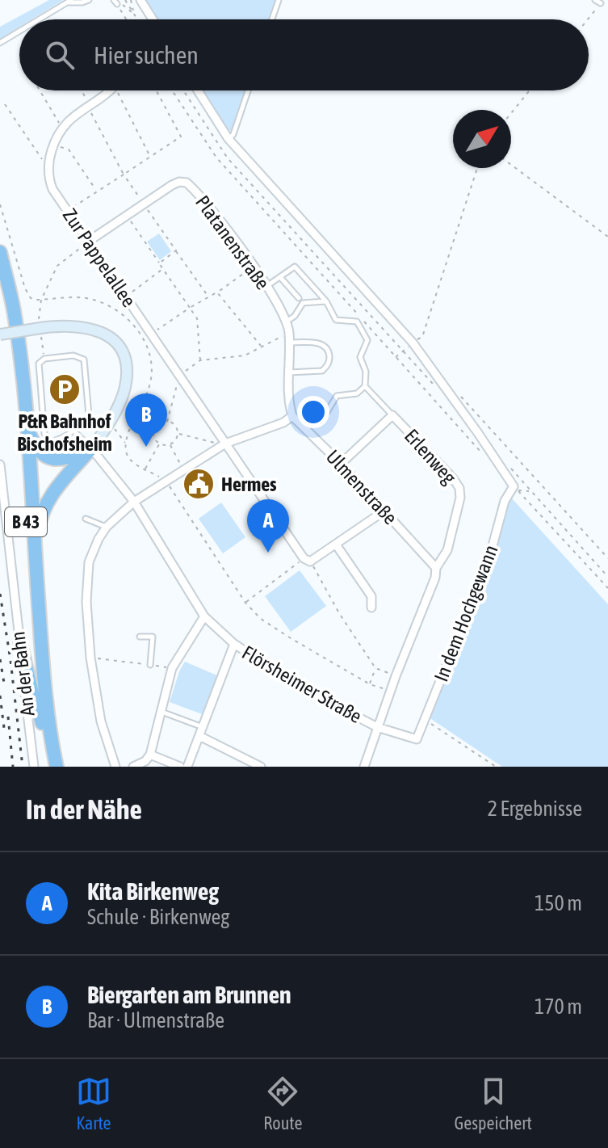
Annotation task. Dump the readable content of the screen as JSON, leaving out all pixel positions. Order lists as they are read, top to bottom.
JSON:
{
  "streets": {
    "highway": ["B 43"],
    "street": [
      "Platanenstraße",
      "Zur Pappelallee",
      "Erlenweg",
      "Ulmenstraße",
      "In dem Hochgewann",
      "An der Bahn",
      "Flörsheimer Straße"
    ]
  },
  "crossings": [
    ["Platanenstraße", "Zur Pappelallee"],
    ["Platanenstraße", "Ulmenstraße"],
    ["Erlenweg", "Ulmenstraße"],
    ["In dem Hochgewann", "Flörsheimer Straße"]
  ],
  "places": {
    "parking": ["P&R Bahnhof Bischofsheim"],
    "public building": ["Hermes"]
  },
  "north": "top right",
  "page": {
    "search": "Hier suchen",
    "pins": ["B", "A"],
    "heading": ["In der Nähe", "2 Ergebnisse"],
    "list": [
      {
        "mark": "A",
        "name": "Kita Birkenweg",
        "note": "Schule · Birkenweg",
        "value": "150 m"
      },
      {
        "mark": "B",
        "name": "Biergarten am Brunnen",
        "note": "Bar · Ulmenstraße",
        "value": "170 m"
      }
    ],
    "nav": ["Karte", "Route", "Gespeichert"]
  }
}
